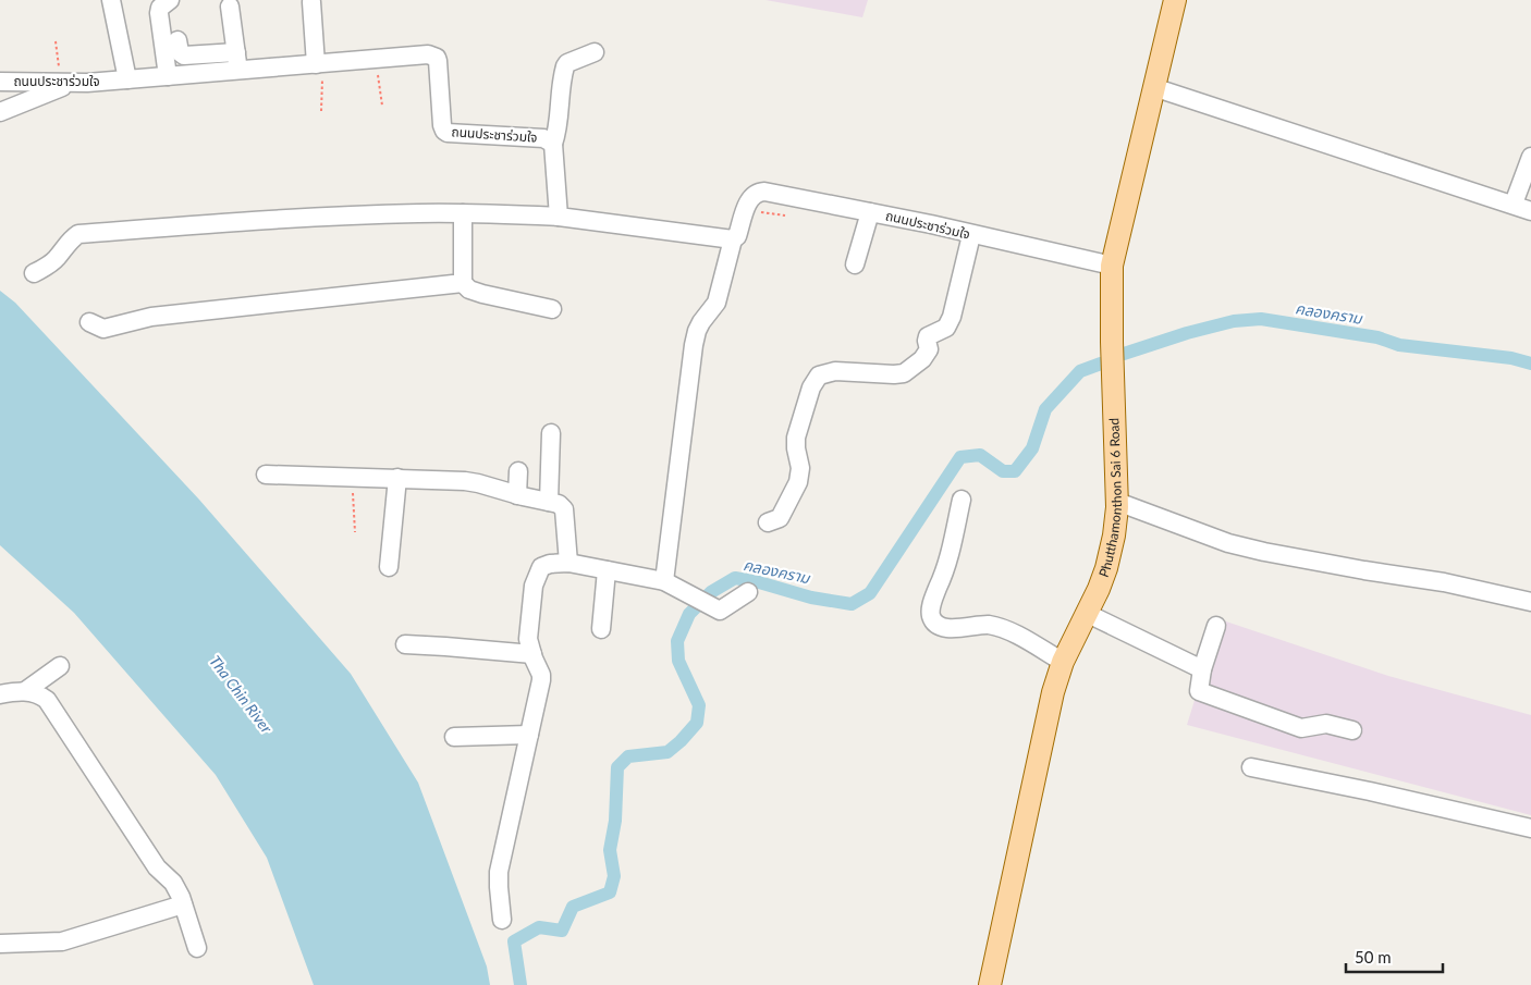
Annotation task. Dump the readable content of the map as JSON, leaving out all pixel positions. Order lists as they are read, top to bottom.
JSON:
{
  "streets": {
    "main road": ["Phutthamonthon Sai 6 Road"],
    "street": ["ถนนประชาร่วมใจ"]
  },
  "crossings": [
    ["ถนนประชาร่วมใจ", "Phutthamonthon Sai 6 Road"]
  ],
  "water": ["คลองคราม", "Tha Chin River"],
  "scale_bar": "50 m"
}
